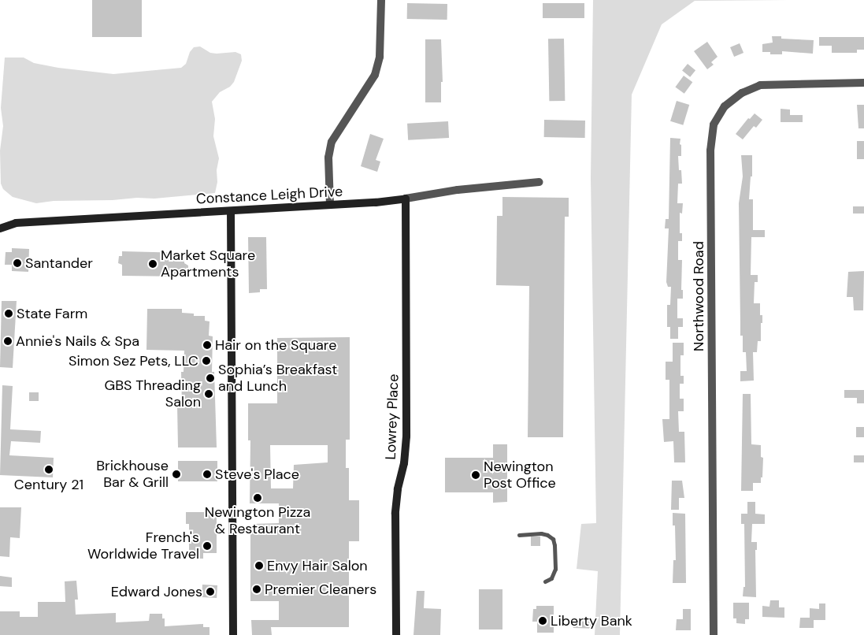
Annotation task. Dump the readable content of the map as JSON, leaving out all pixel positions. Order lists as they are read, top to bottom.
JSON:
{
  "streets": {
    "street": ["Constance Leigh Drive", "Northwood Road", "Lowrey Place"]
  },
  "crossings": [
    ["Constance Leigh Drive", "Lowrey Place"]
  ],
  "places": [
    "Santander",
    "Market Square Apartments",
    "State Farm",
    "Annie's Nails & Spa",
    "Hair on the Square",
    "Simon Sez Pets, LLC",
    "Sophia’s Breakfast and Lunch",
    "GBS Threading Salon",
    "Century 21",
    "Brickhouse Bar & Grill",
    "Steve's Place",
    "Newington Post Office",
    "Newington Pizza & Restaurant",
    "French's Worldwide Travel",
    "Envy Hair Salon",
    "Premier Cleaners",
    "Edward Jones",
    "Liberty Bank"
  ]
}
